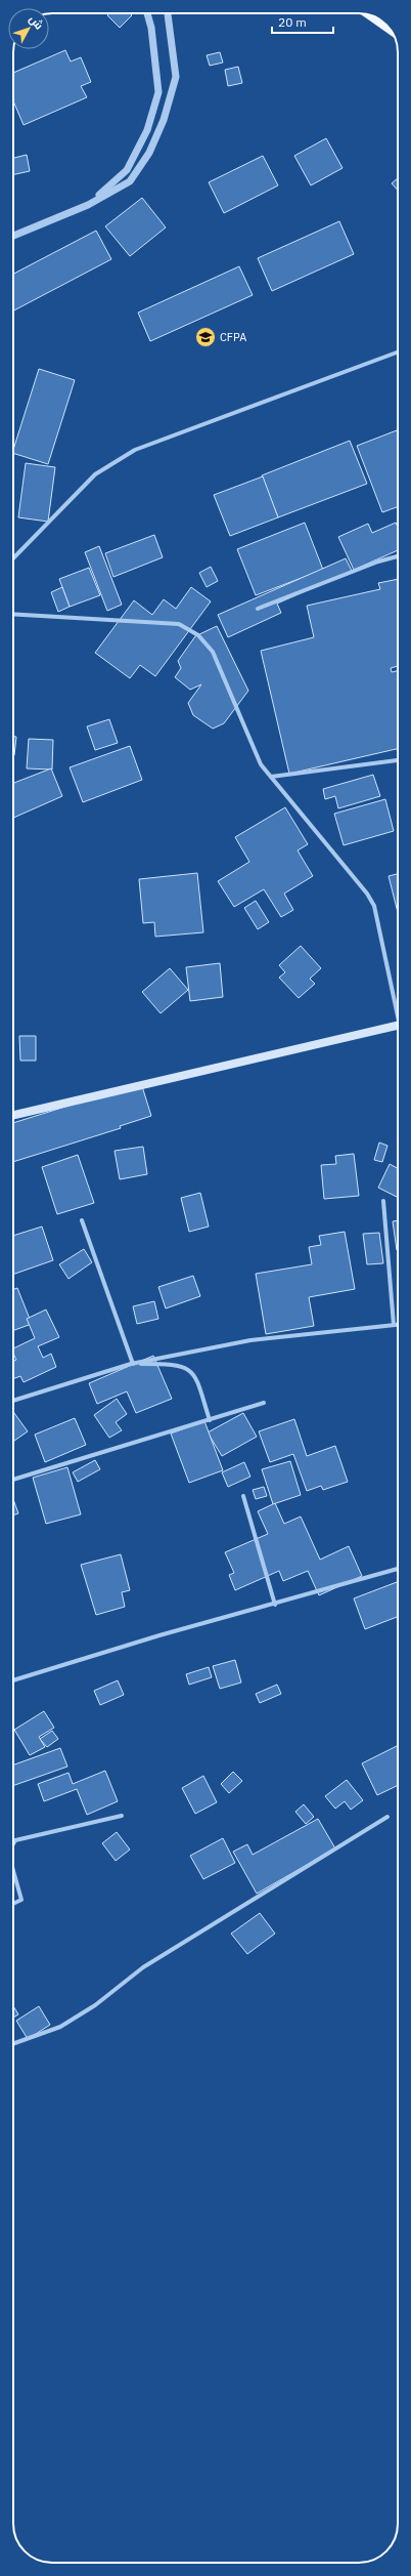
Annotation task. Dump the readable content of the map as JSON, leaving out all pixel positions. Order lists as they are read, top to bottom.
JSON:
{
  "places": {
    "school or university": ["CFPA"]
  },
  "scale_bar": "20 m",
  "north": "top right"
}
